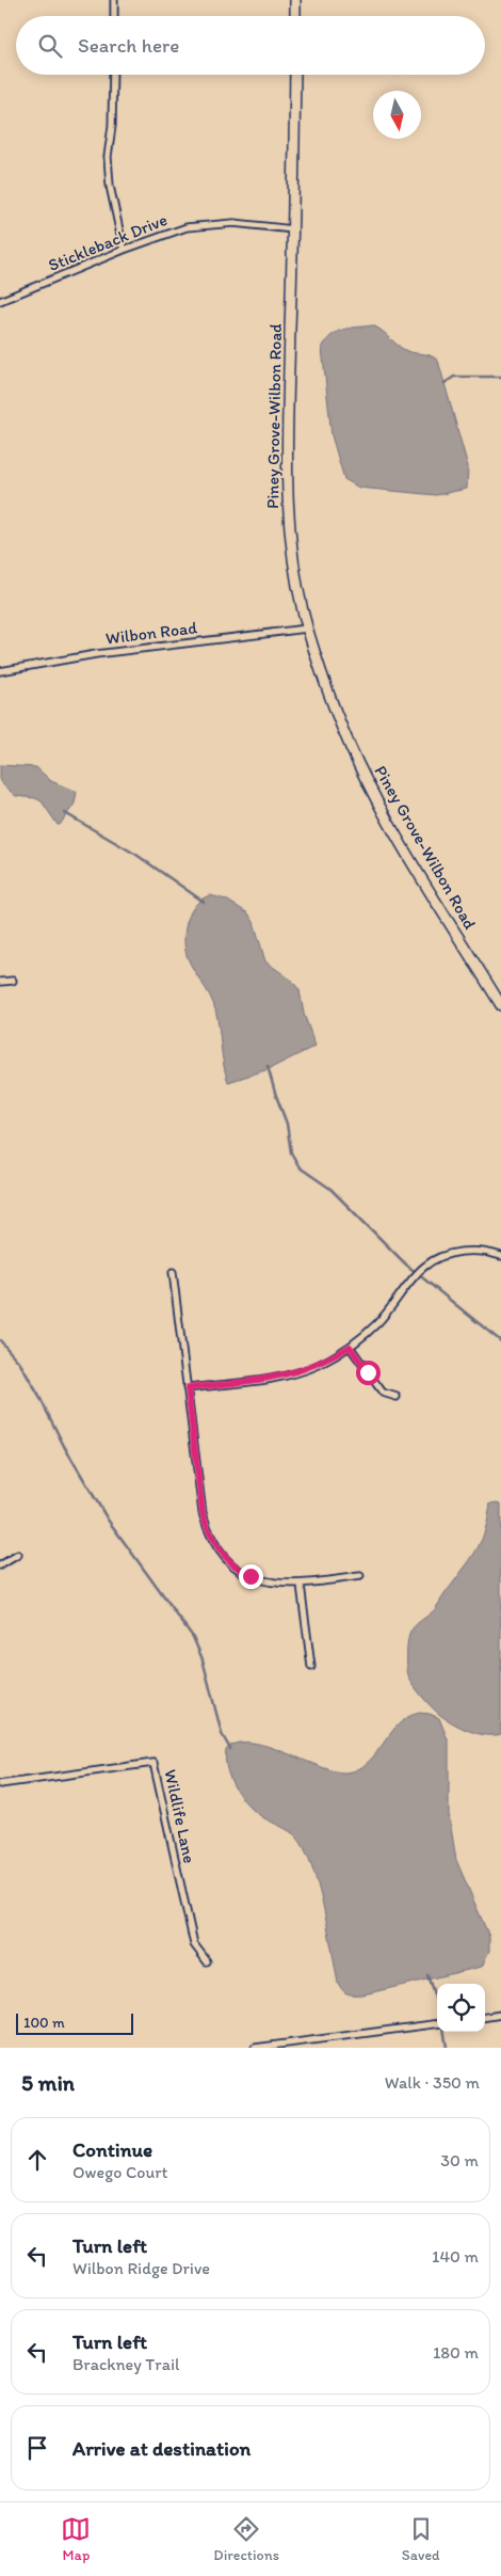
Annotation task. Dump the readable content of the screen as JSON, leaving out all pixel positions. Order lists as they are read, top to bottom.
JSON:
{
  "streets": {
    "street": [
      "Stickleback Drive",
      "Piney Grove-Wilbon Road",
      "Wilbon Road",
      "Wildlife Lane"
    ]
  },
  "crossings": [
    ["Stickleback Drive", "Piney Grove-Wilbon Road"],
    ["Piney Grove-Wilbon Road", "Wilbon Road"]
  ],
  "scale_bar": "100 m",
  "north": "bottom",
  "page": {
    "search": "Search here",
    "scale": "100 m",
    "heading": ["5 min", "Walk · 350 m"],
    "list": [
      ["Continue", "Owego Court", "30 m"],
      ["Turn left", "Wilbon Ridge Drive", "140 m"],
      ["Turn left", "Brackney Trail", "180 m"],
      "Arrive at destination"
    ],
    "nav": ["Map", "Directions", "Saved"]
  }
}
